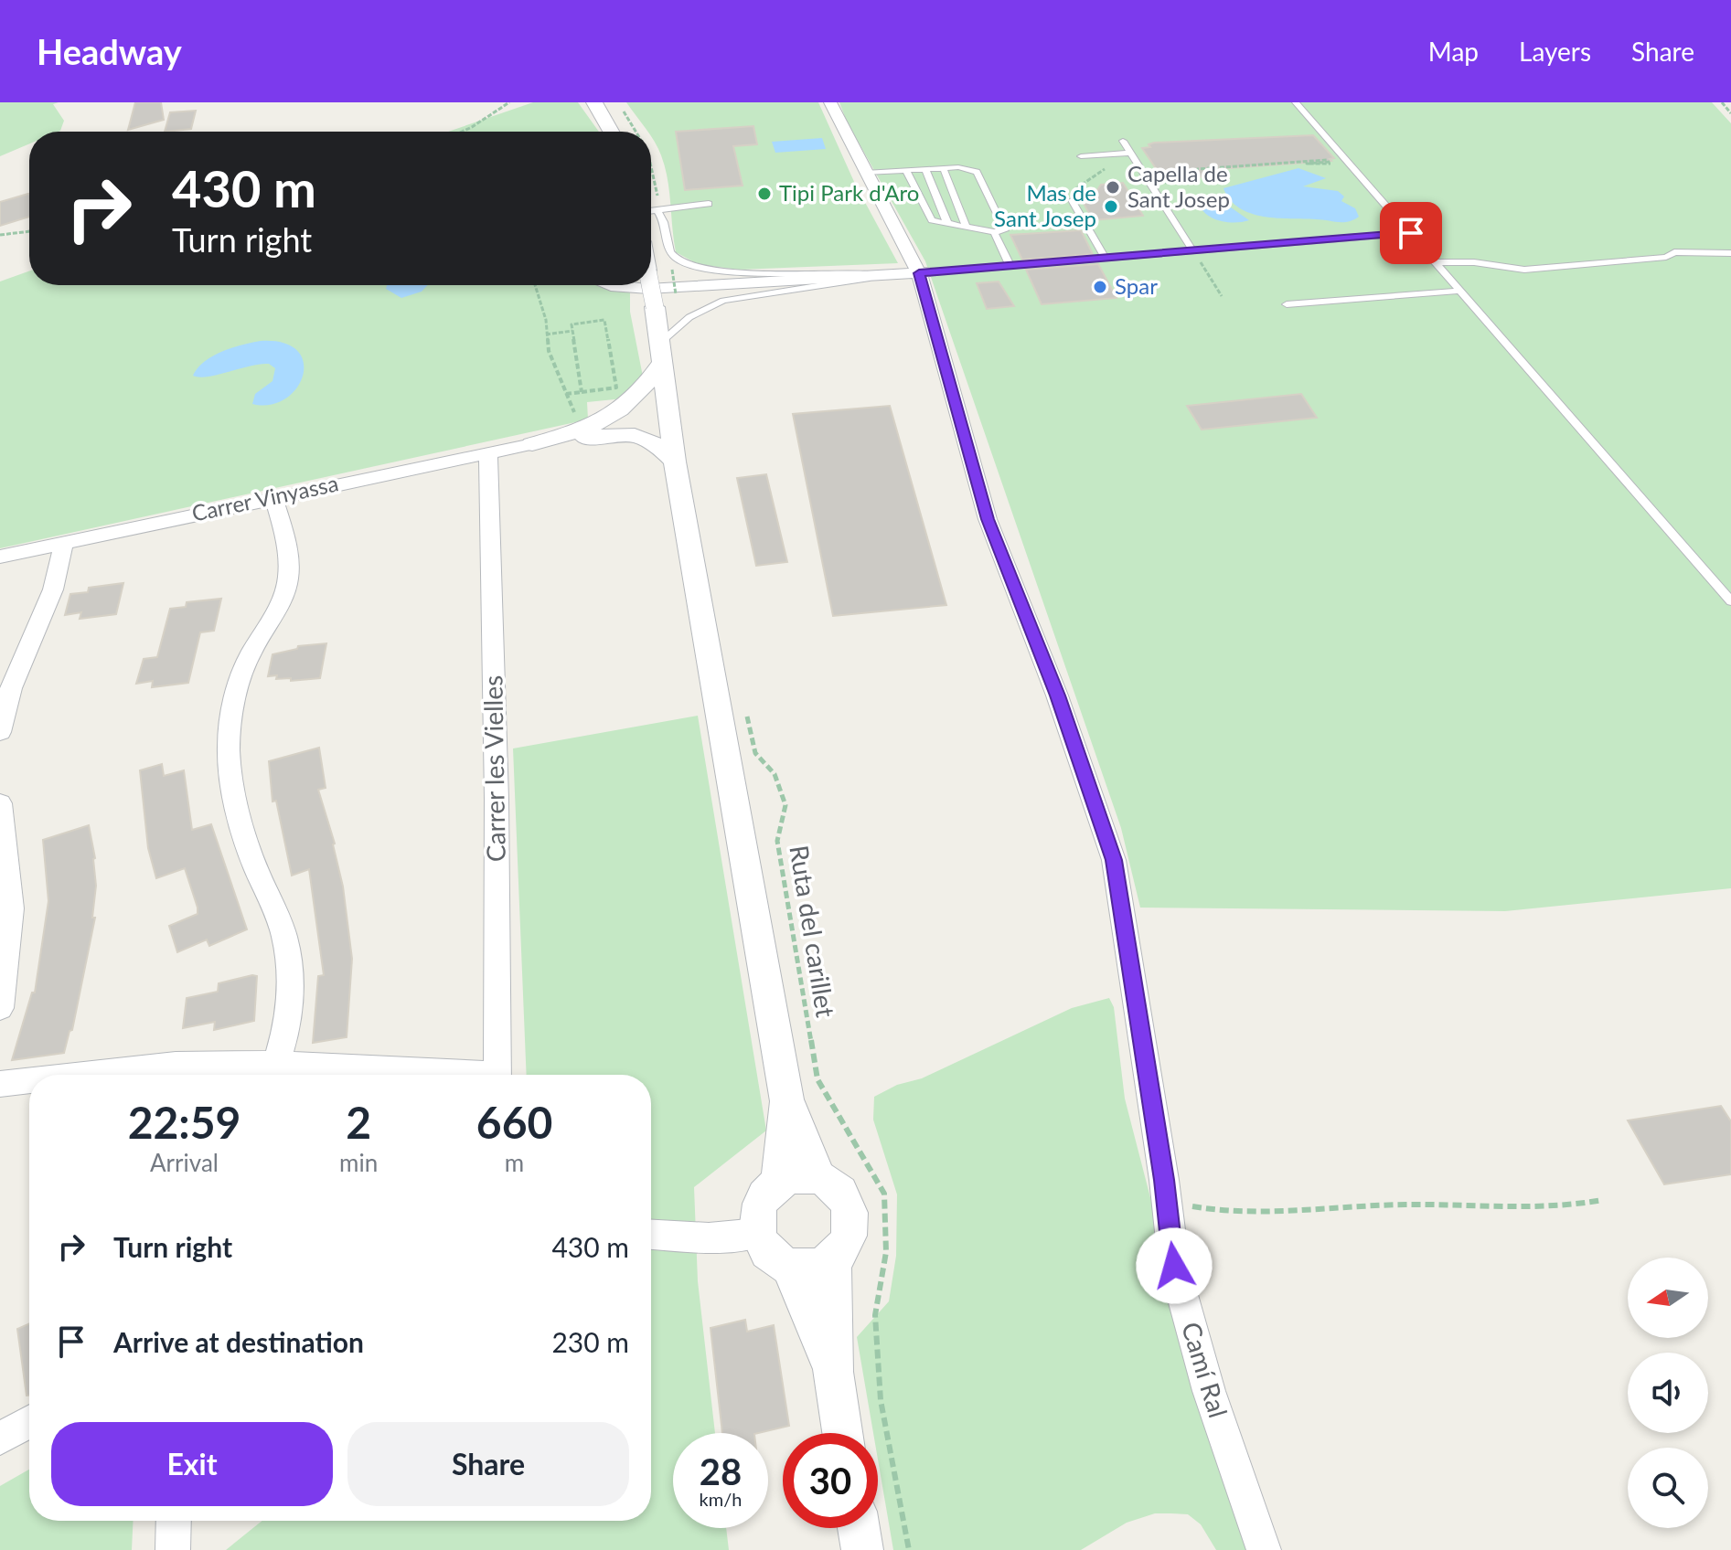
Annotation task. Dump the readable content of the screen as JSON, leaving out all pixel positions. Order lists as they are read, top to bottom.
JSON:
{
  "streets": {
    "street": ["Carrer Vinyassa", "Carrer les Vielles", "Camí Ral"],
    "path": ["Ruta del carillet"]
  },
  "crossings": [
    ["Carrer Vinyassa", "Carrer les Vielles"]
  ],
  "places": [
    "Capella de Sant Josep",
    "Tipi Park d'Aro",
    "Mas de Sant Josep",
    "Spar"
  ],
  "north": "left",
  "page": {
    "header": "Headway",
    "nav": ["Map", "Layers", "Share"],
    "turn": ["430 m", "Turn right"],
    "eta": [
      "22:59",
      "Arrival",
      "2",
      "min",
      "660",
      "m"
    ],
    "list": [
      {
        "name": "Turn right",
        "value": "430 m"
      },
      {
        "name": "Arrive at destination",
        "value": "230 m"
      }
    ],
    "buttons": ["Exit", "Share"],
    "speed": "28 km/h",
    "limit": "30"
  }
}
